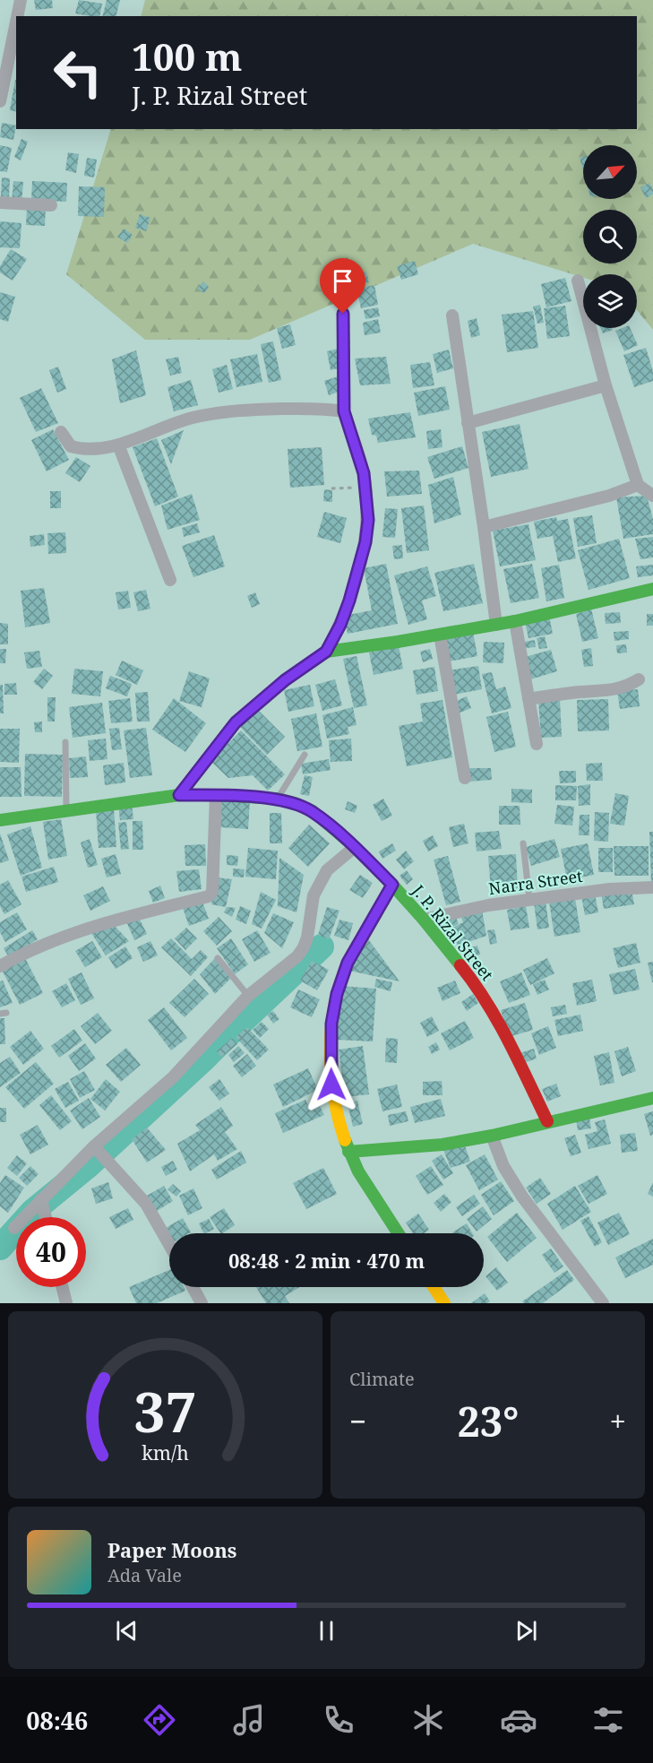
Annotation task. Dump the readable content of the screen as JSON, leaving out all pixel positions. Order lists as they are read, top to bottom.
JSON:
{
  "streets": {
    "street": ["Narra Street", "J. P. Rizal Street"]
  },
  "crossings": [
    ["Narra Street", "J. P. Rizal Street"]
  ],
  "north": "top right",
  "page": {
    "turn": ["100 m", "J. P. Rizal Street"],
    "limit": "40",
    "trip": "08:48 · 2 min · 470 m",
    "tile": "Climate",
    "heat": ["−", "23°", "+"],
    "song": ["Paper Moons", "Ada Vale"],
    "tabs": "08:46",
    "gauge": ["37", "km/h"]
  }
}
